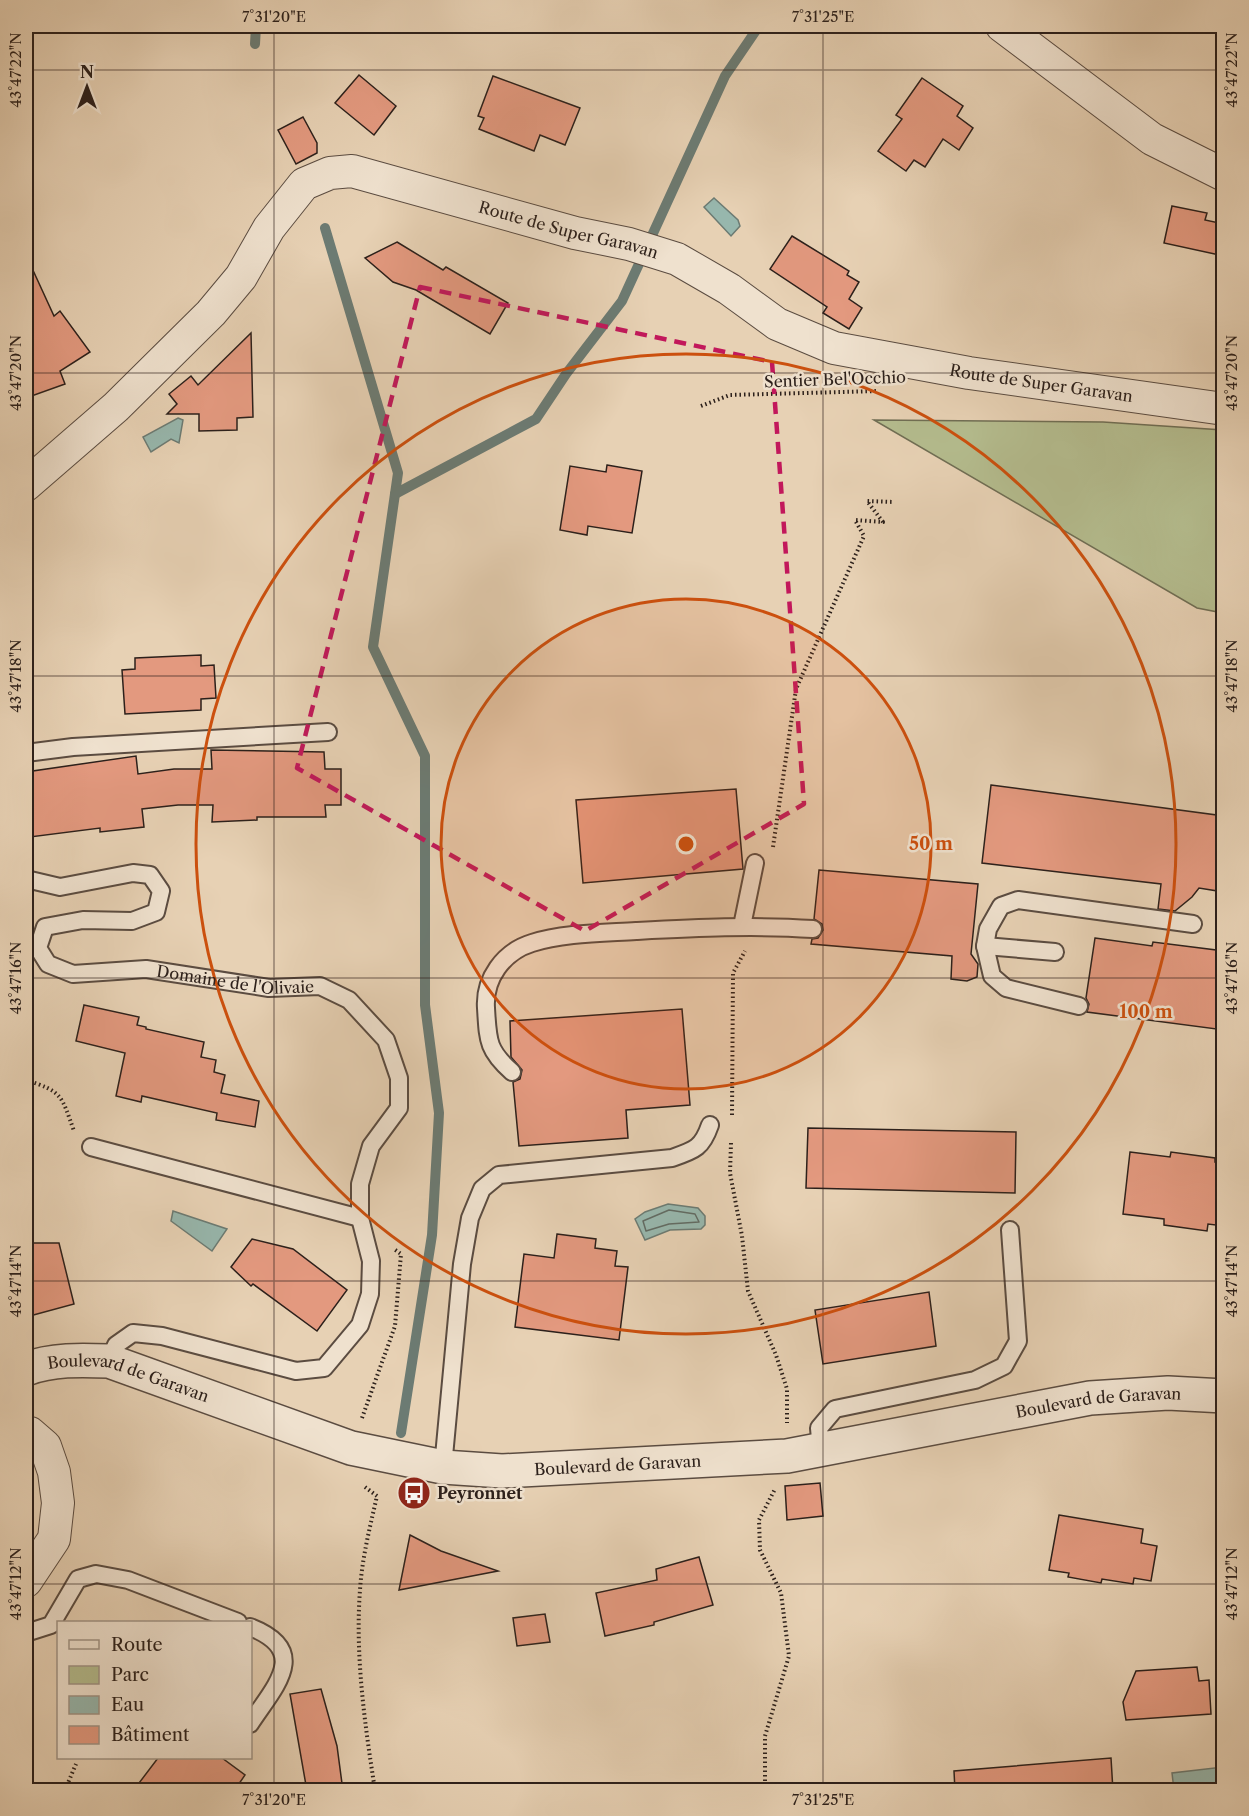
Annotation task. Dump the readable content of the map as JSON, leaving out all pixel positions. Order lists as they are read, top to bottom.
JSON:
{
  "streets": {
    "street": ["Route de Super Garavan", "Boulevard de Garavan"],
    "lane": ["Domaine de l'Olivaie"],
    "path": ["Sentier Bel'Occhio"]
  },
  "crossings": [
    ["Domaine de l'Olivaie", "Boulevard de Garavan"]
  ],
  "places": {
    "bus stop": ["Peyronnet"]
  },
  "legend": [
    "Route",
    "Parc",
    "Eau",
    "Bâtiment"
  ],
  "north": "top",
  "coordinates": [
    "7°31'20\"E",
    "7°31'25\"E",
    "43°47'22\"N",
    "43°47'20\"N",
    "43°47'18\"N",
    "43°47'16\"N",
    "43°47'14\"N",
    "43°47'12\"N"
  ],
  "rings": ["50 m", "100 m"]
}
